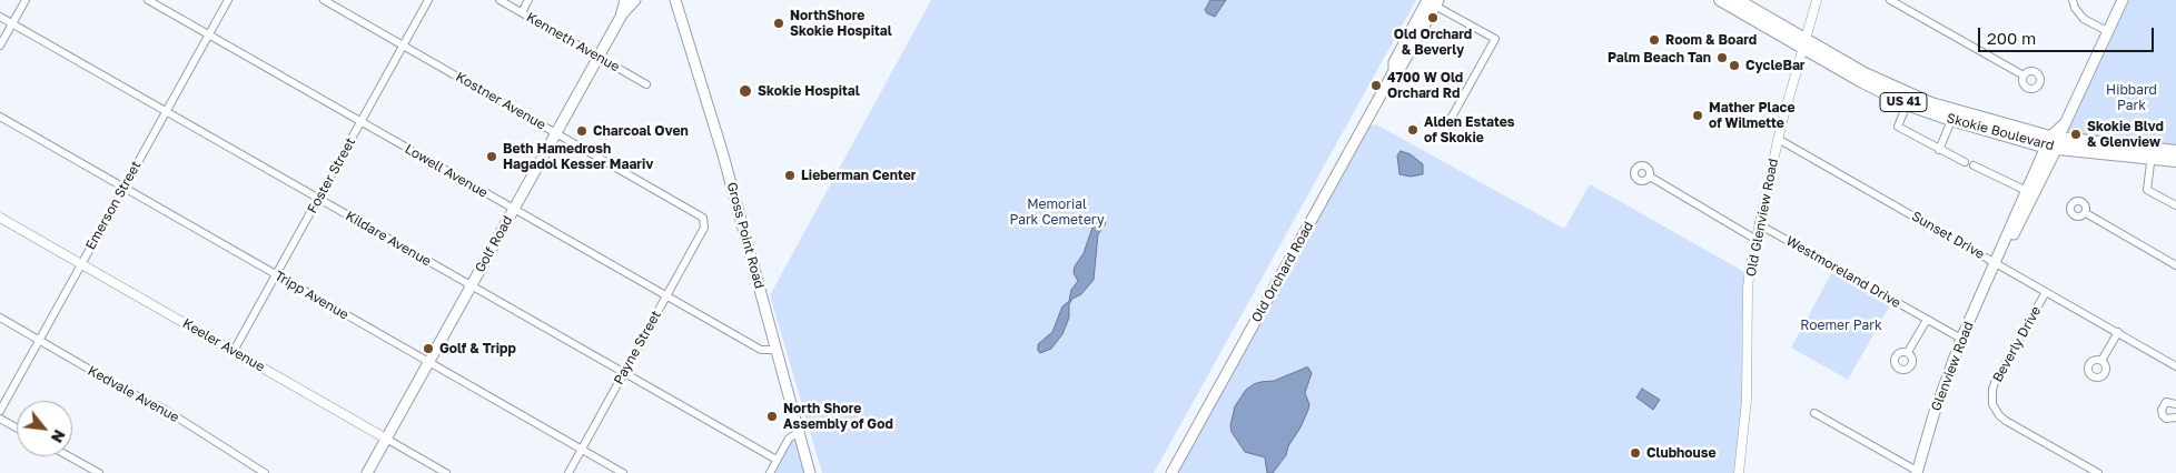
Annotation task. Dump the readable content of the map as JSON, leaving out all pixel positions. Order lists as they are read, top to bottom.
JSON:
{
  "streets": {
    "main road": [
      "US 41",
      "Skokie Boulevard",
      "Gross Point Road",
      "Golf Road",
      "Old Orchard Road",
      "Glenview Road"
    ],
    "street": [
      "Kenneth Avenue",
      "Kostner Avenue",
      "Lowell Avenue",
      "Foster Street",
      "Emerson Street",
      "Old Glenview Road",
      "Sunset Drive",
      "Kildare Avenue",
      "Westmoreland Drive",
      "Tripp Avenue",
      "Beverly Drive",
      "Keeler Avenue",
      "Payne Street",
      "Kedvale Avenue"
    ]
  },
  "crossings": [
    ["Kenneth Avenue", "Golf Road"],
    ["Kostner Avenue", "Foster Street"],
    ["Kostner Avenue", "Golf Road"],
    ["Kostner Avenue", "Payne Street"],
    ["Skokie Boulevard", "Old Glenview Road"],
    ["Skokie Boulevard", "Glenview Road"],
    ["Lowell Avenue", "Foster Street"],
    ["Lowell Avenue", "Emerson Street"],
    ["Lowell Avenue", "Gross Point Road"],
    ["Lowell Avenue", "Golf Road"],
    ["Lowell Avenue", "Payne Street"],
    ["Foster Street", "Kildare Avenue"],
    ["Foster Street", "Tripp Avenue"],
    ["Foster Street", "Keeler Avenue"],
    ["Emerson Street", "Kildare Avenue"],
    ["Emerson Street", "Tripp Avenue"],
    ["Emerson Street", "Keeler Avenue"],
    ["Emerson Street", "Kedvale Avenue"],
    ["Old Glenview Road", "Sunset Drive"],
    ["Old Glenview Road", "Westmoreland Drive"],
    ["Sunset Drive", "Beverly Drive"],
    ["Sunset Drive", "Glenview Road"],
    ["Kildare Avenue", "Golf Road"],
    ["Kildare Avenue", "Payne Street"],
    ["Golf Road", "Tripp Avenue"],
    ["Golf Road", "Keeler Avenue"],
    ["Westmoreland Drive", "Glenview Road"],
    ["Tripp Avenue", "Payne Street"]
  ],
  "parks": ["Hibbard Park", "Memorial Park Cemetery", "Roemer Park"],
  "places": [
    "Old Orchard & Beverly",
    "NorthShore Skokie Hospital",
    "Room & Board",
    "Palm Beach Tan",
    "CycleBar",
    "4700 W Old Orchard Rd",
    "Skokie Hospital",
    "Mather Place of Wilmette",
    "Alden Estates of Skokie",
    "Charcoal Oven",
    "Skokie Blvd & Glenview",
    "Beth Hamedrosh Hagadol Kesser Maariv",
    "Lieberman Center",
    "Golf & Tripp",
    "North Shore Assembly of God",
    "Clubhouse"
  ],
  "scale_bar": "200 m",
  "north": "bottom right"
}
